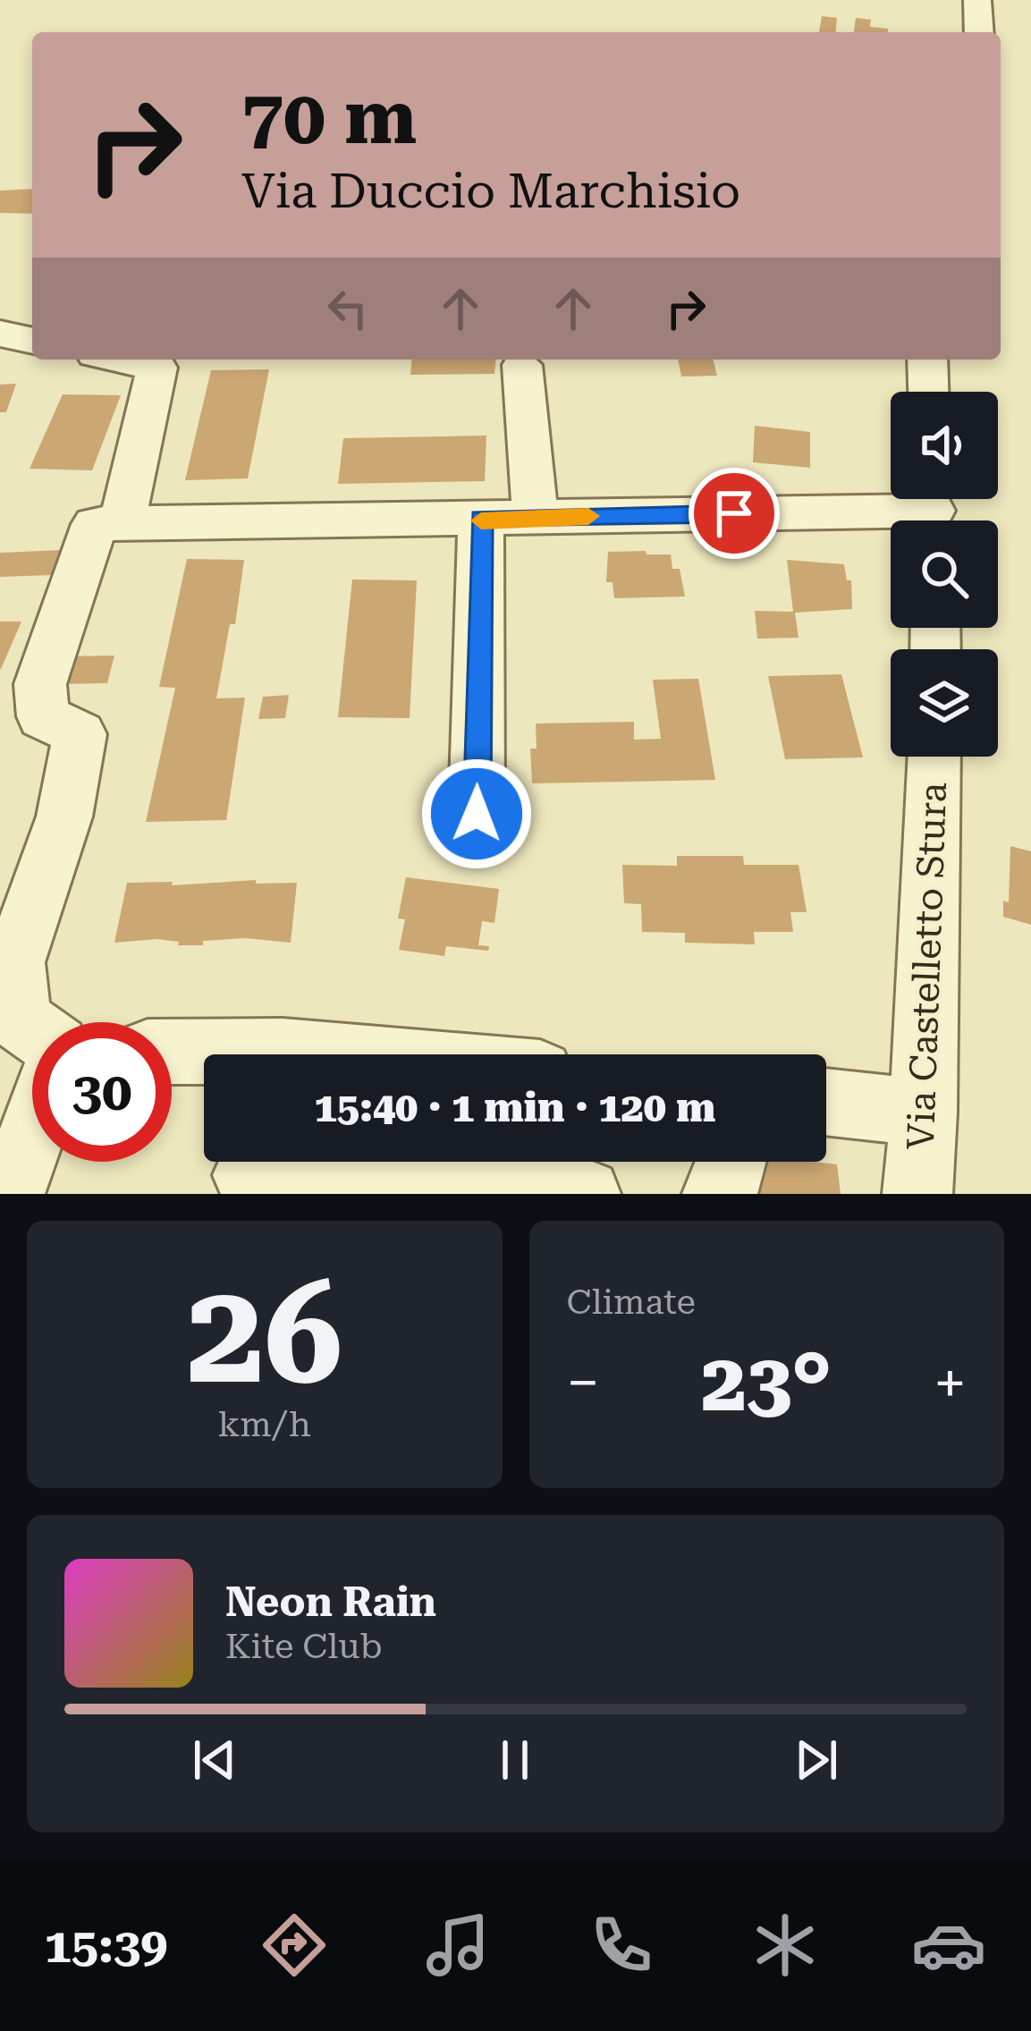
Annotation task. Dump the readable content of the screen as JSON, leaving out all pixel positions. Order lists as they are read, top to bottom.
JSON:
{
  "streets": {
    "street": ["Via Castelletto Stura"]
  },
  "page": {
    "turn": ["70 m", "Via Duccio Marchisio"],
    "limit": "30",
    "trip": "15:40 · 1 min · 120 m",
    "tile": [
      ["26", "km/h"],
      "Climate"
    ],
    "heat": ["−", "23°", "+"],
    "song": ["Neon Rain", "Kite Club"],
    "tabs": "15:39"
  }
}
